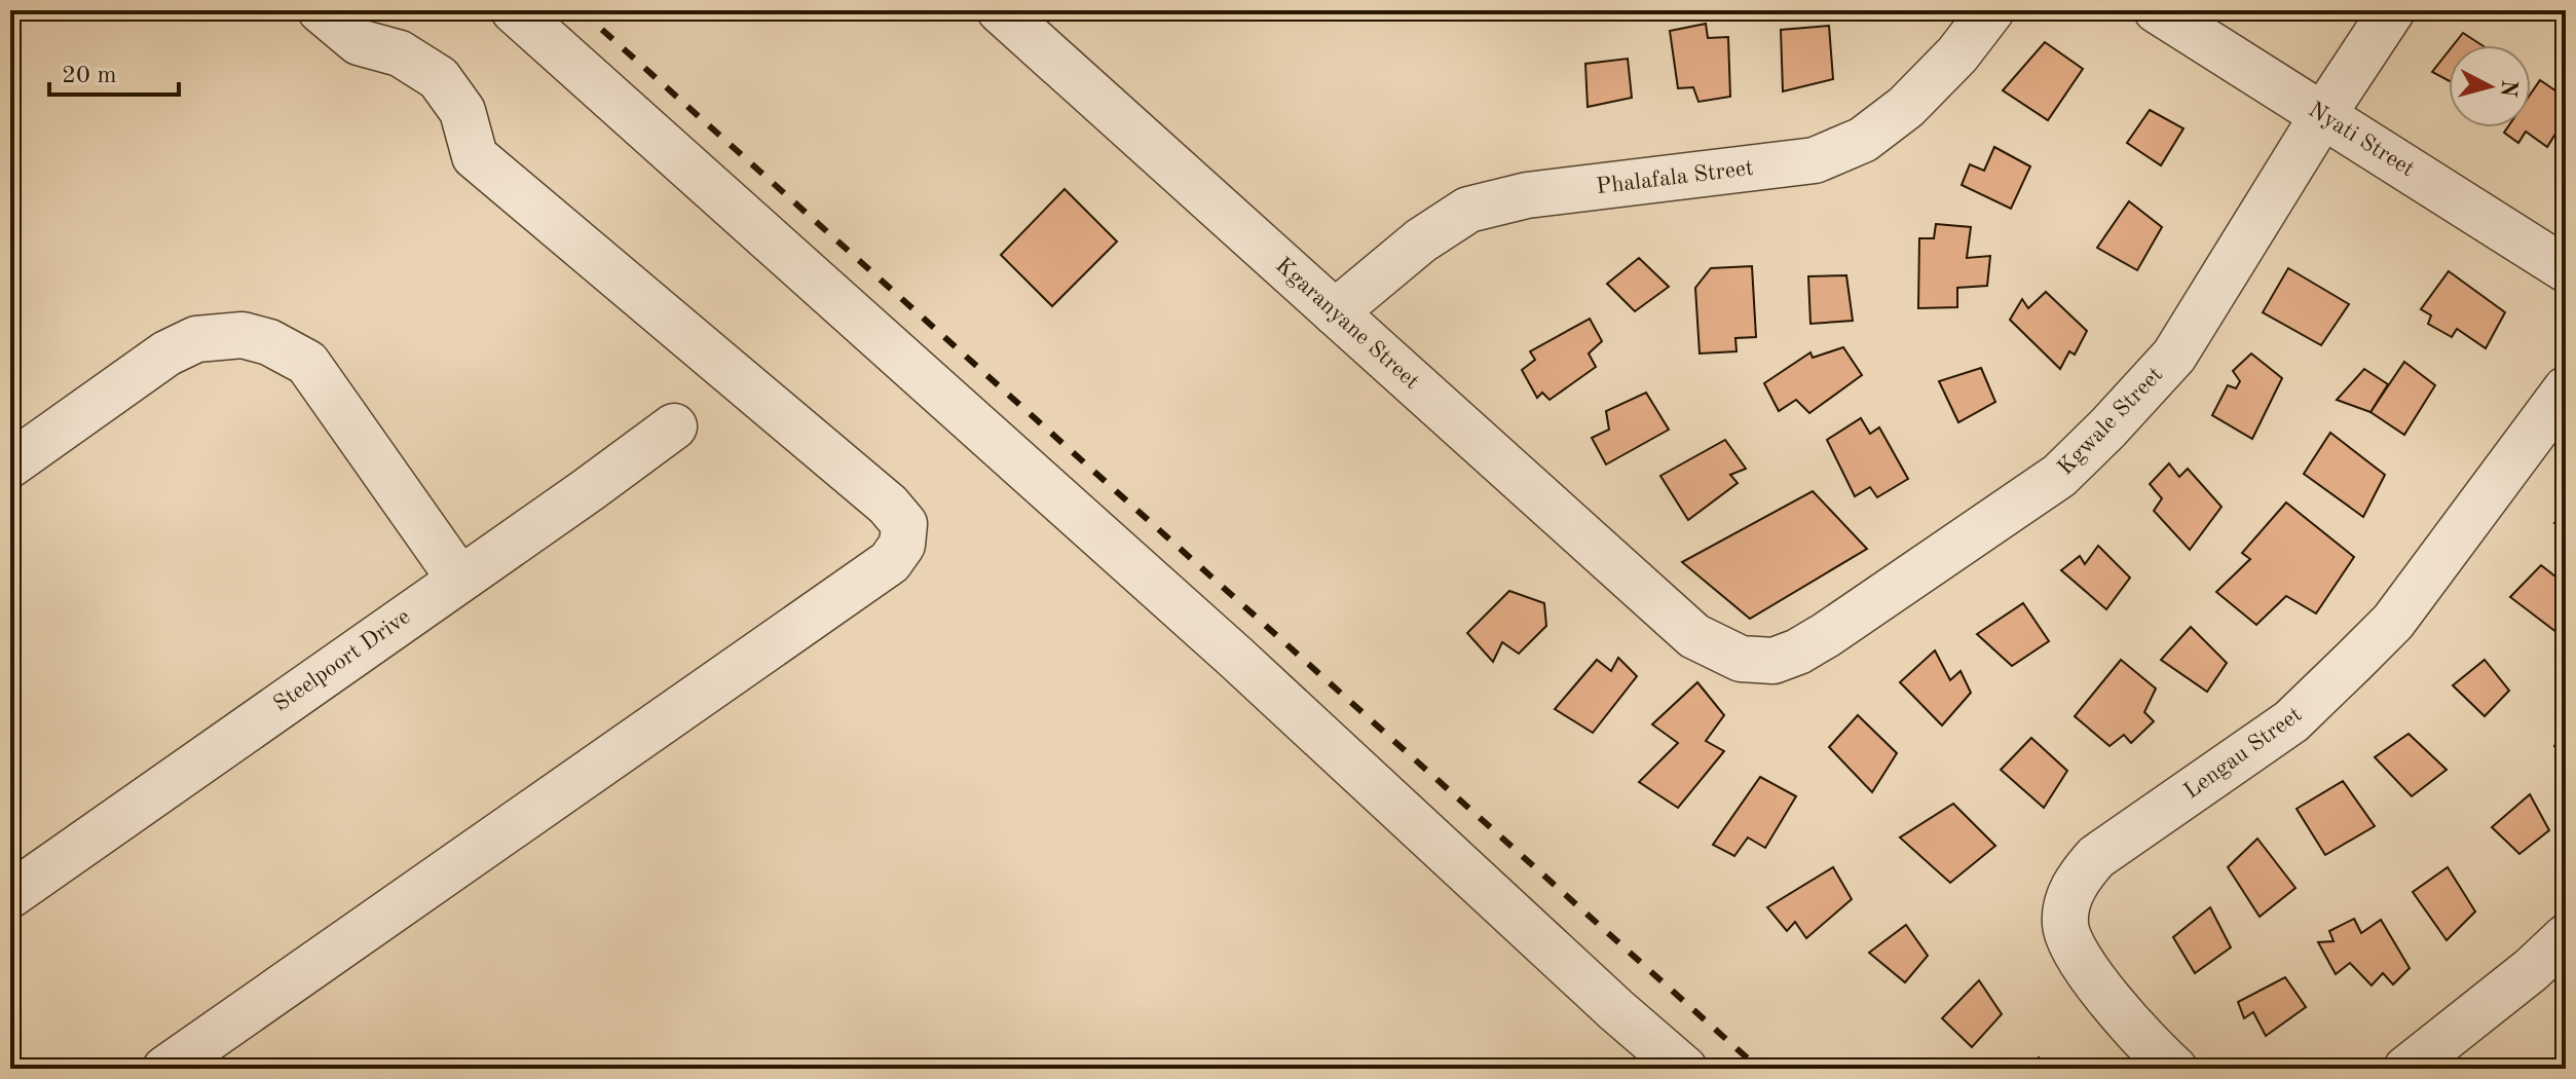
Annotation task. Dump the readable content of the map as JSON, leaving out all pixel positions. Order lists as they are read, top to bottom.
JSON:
{
  "streets": {
    "street": [
      "Nyati Street",
      "Phalafala Street",
      "Kgaranyane Street",
      "Kgwale Street",
      "Steelpoort Drive",
      "Lengau Street"
    ]
  },
  "crossings": [
    ["Nyati Street", "Kgwale Street"],
    ["Phalafala Street", "Kgaranyane Street"],
    ["Kgaranyane Street", "Kgwale Street"]
  ],
  "scale_bar": "20 m",
  "north": "right"
}
